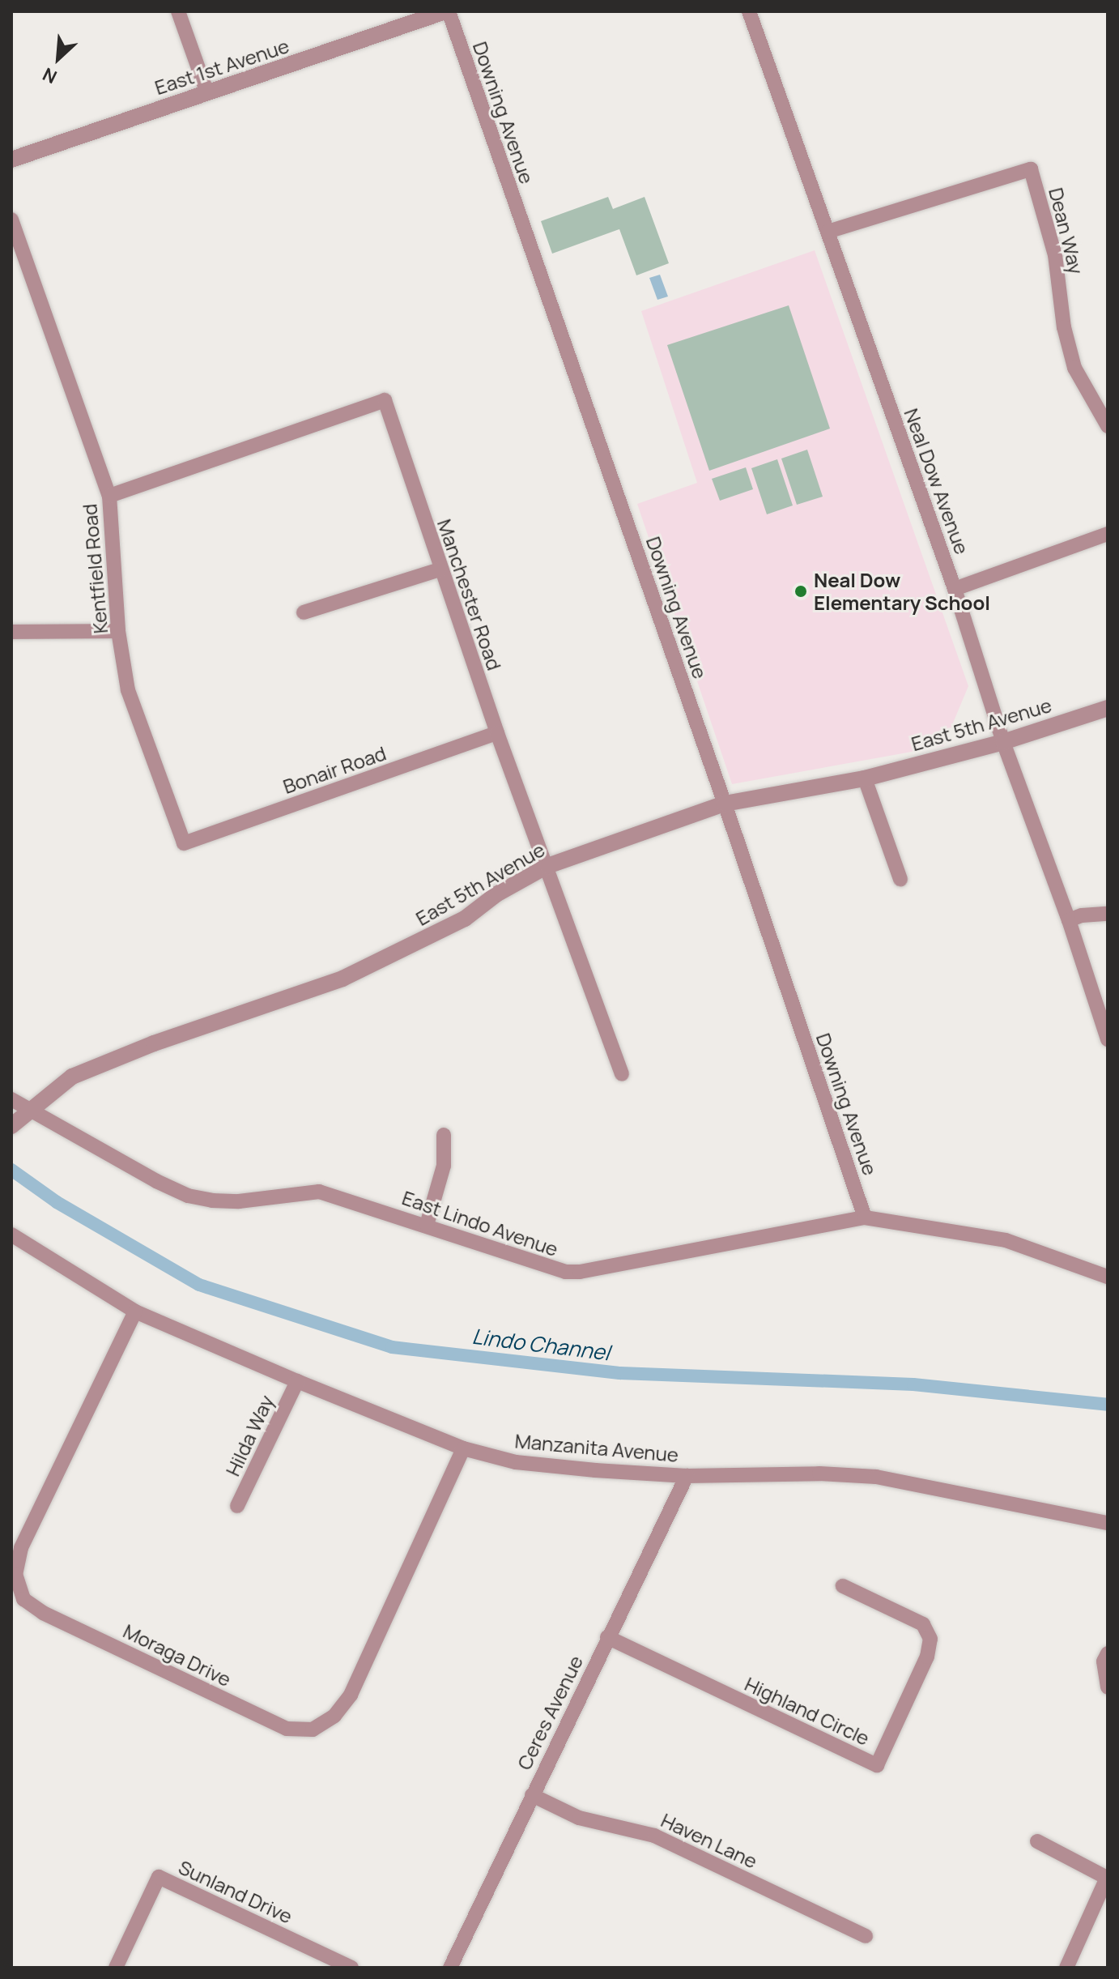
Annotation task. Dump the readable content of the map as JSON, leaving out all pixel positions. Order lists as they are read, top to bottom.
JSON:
{
  "streets": {
    "street": [
      "East 1st Avenue",
      "Downing Avenue",
      "Dean Way",
      "Neal Dow Avenue",
      "Kentfield Road",
      "Manchester Road",
      "East 5th Avenue",
      "Bonair Road",
      "East Lindo Avenue",
      "Hilda Way",
      "Manzanita Avenue",
      "Moraga Drive",
      "Highland Circle",
      "Ceres Avenue",
      "Haven Lane",
      "Sunland Drive"
    ]
  },
  "crossings": [
    ["East 1st Avenue", "Downing Avenue"],
    ["Downing Avenue", "East 5th Avenue"],
    ["Downing Avenue", "East Lindo Avenue"],
    ["Dean Way", "Neal Dow Avenue"],
    ["Neal Dow Avenue", "East 5th Avenue"],
    ["Kentfield Road", "Manchester Road"],
    ["Kentfield Road", "Bonair Road"],
    ["Manchester Road", "East 5th Avenue"],
    ["Manchester Road", "Bonair Road"],
    ["East 5th Avenue", "East Lindo Avenue"],
    ["Hilda Way", "Manzanita Avenue"],
    ["Manzanita Avenue", "Moraga Drive"],
    ["Manzanita Avenue", "Ceres Avenue"],
    ["Highland Circle", "Ceres Avenue"],
    ["Ceres Avenue", "Haven Lane"]
  ],
  "water": ["Lindo Channel"],
  "places": ["Neal Dow Elementary School"],
  "north": "bottom left"
}
